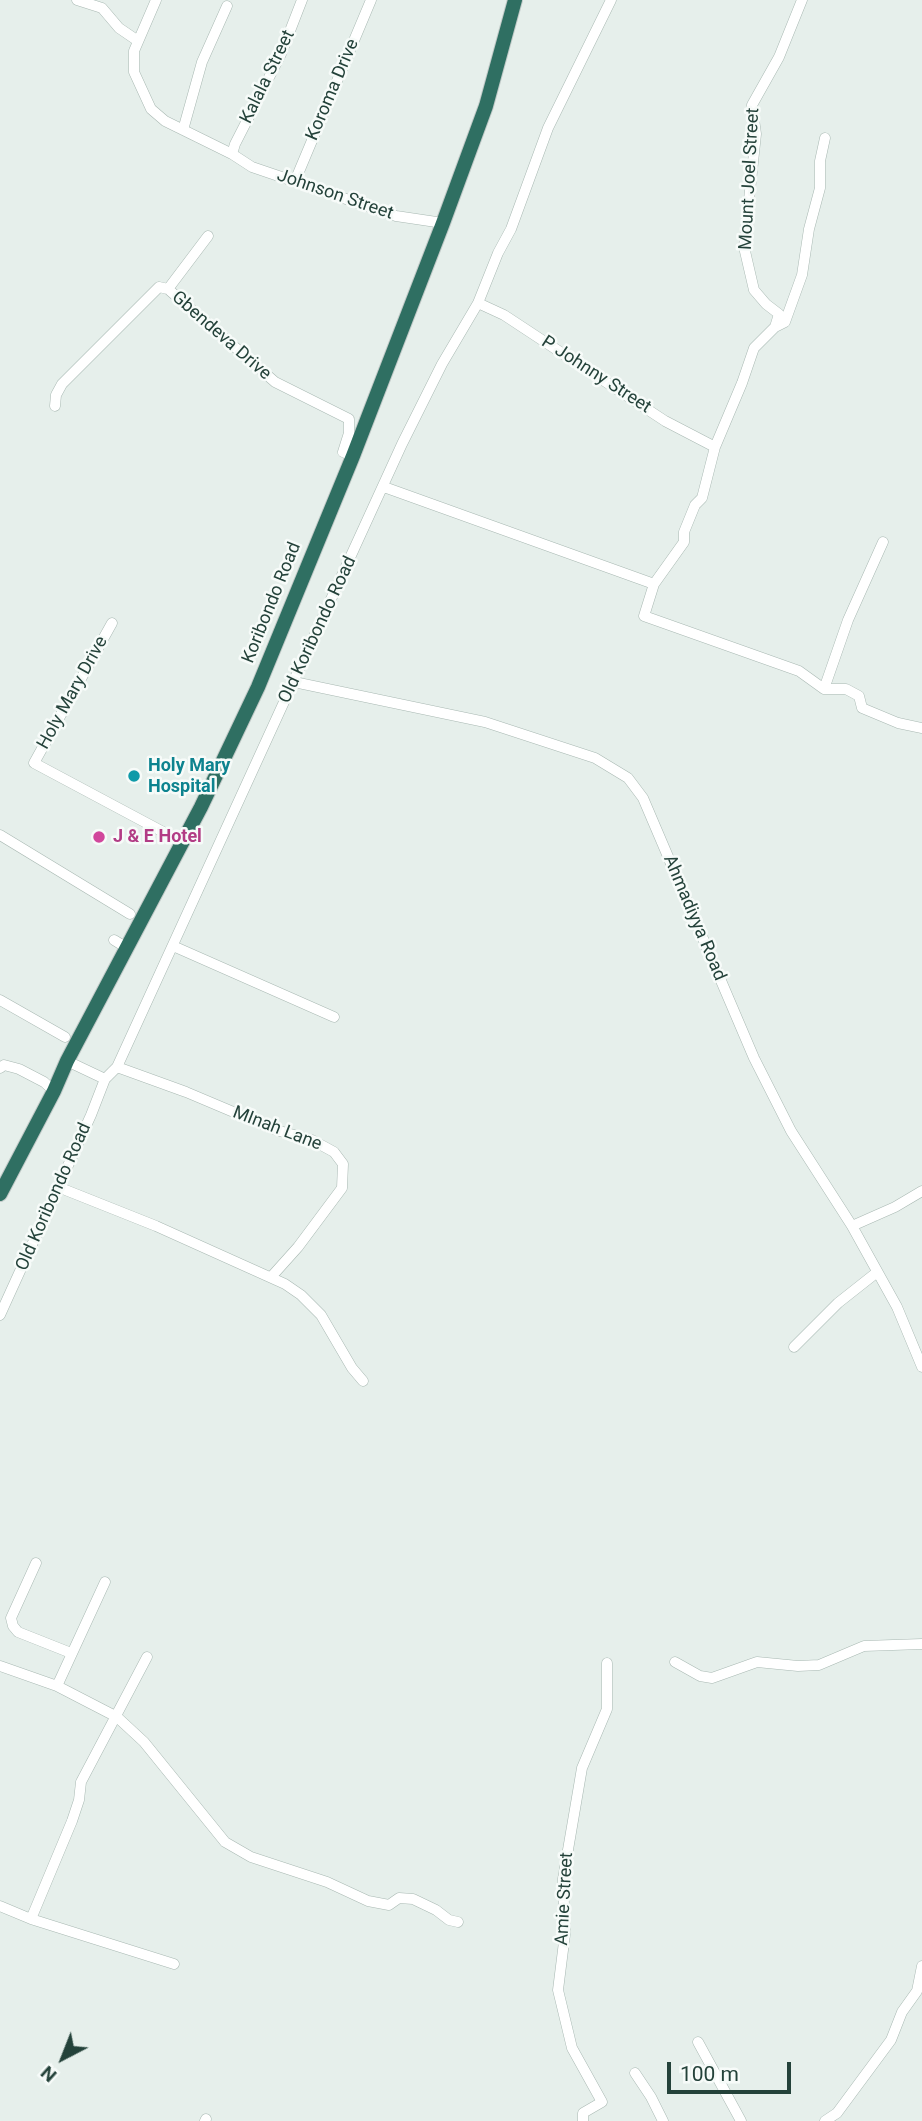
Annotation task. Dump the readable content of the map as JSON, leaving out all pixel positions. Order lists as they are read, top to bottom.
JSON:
{
  "streets": {
    "highway": ["Koribondo Road"],
    "street": [
      "Kalala Street",
      "Koroma Drive",
      "Mount Joel Street",
      "Johnson Street",
      "Gbendeva Drive",
      "P Johnny Street",
      "Old Koribondo Road",
      "Holy Mary Drive",
      "Ahmadiyya Road",
      "MInah Lane",
      "Amie Street"
    ]
  },
  "crossings": [
    ["Kalala Street", "Johnson Street"],
    ["Koroma Drive", "Johnson Street"],
    ["Johnson Street", "Koribondo Road"],
    ["Gbendeva Drive", "Koribondo Road"],
    ["P Johnny Street", "Old Koribondo Road"],
    ["Koribondo Road", "Holy Mary Drive"],
    ["Old Koribondo Road", "Ahmadiyya Road"],
    ["Old Koribondo Road", "MInah Lane"]
  ],
  "places": ["Holy Mary Hospital", "J & E Hotel"],
  "scale_bar": "100 m",
  "north": "bottom left"
}
